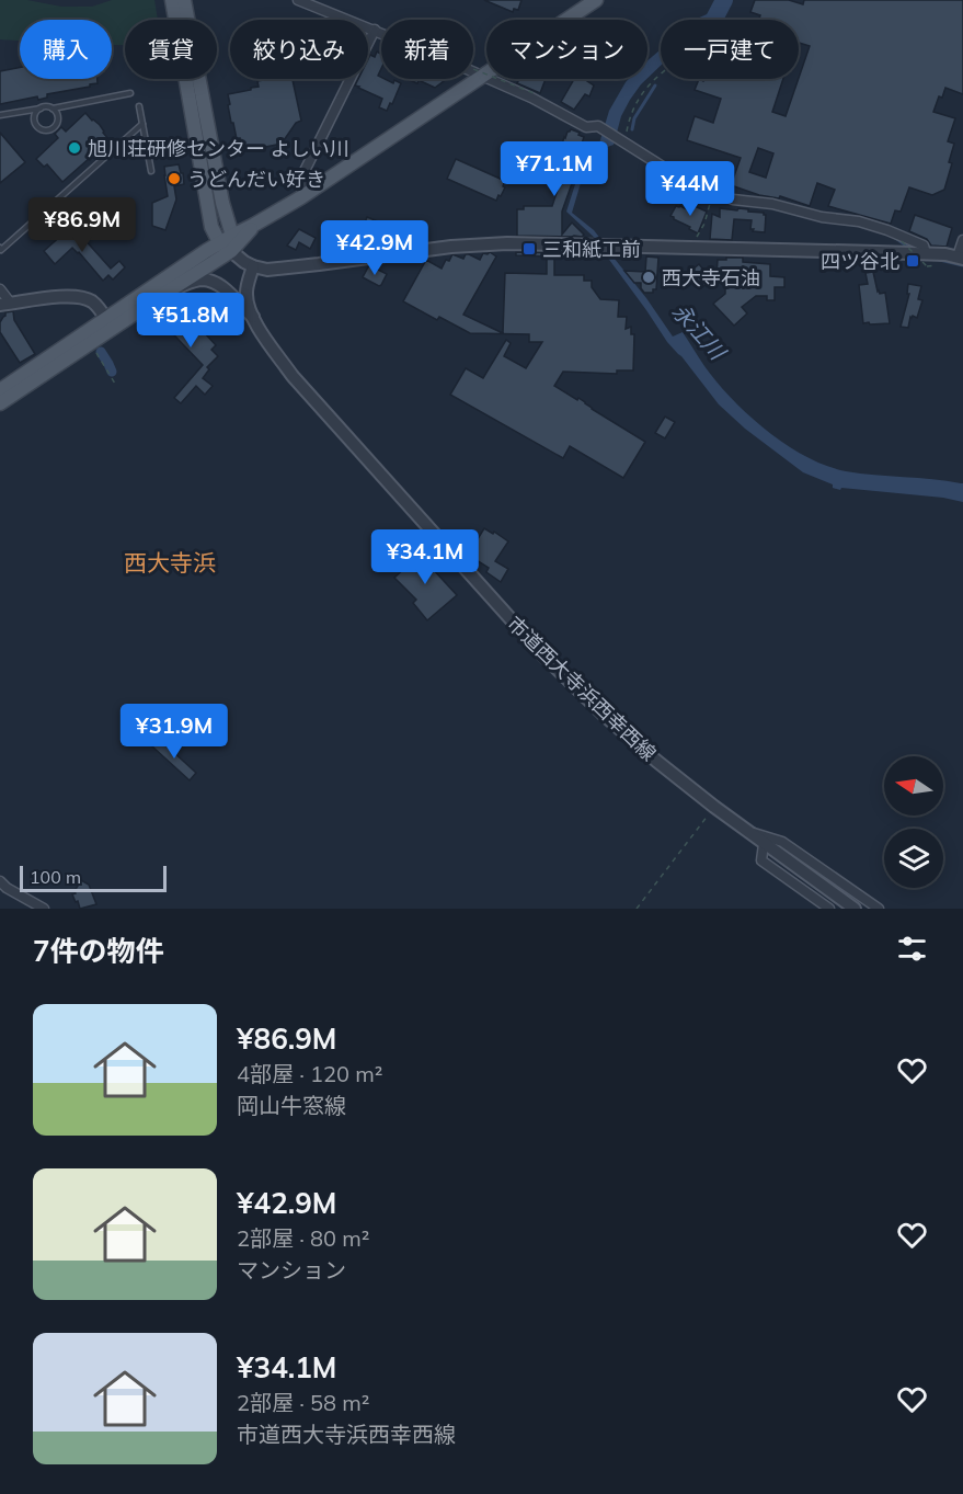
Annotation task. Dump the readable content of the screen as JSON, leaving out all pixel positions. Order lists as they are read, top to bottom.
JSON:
{
  "streets": {
    "street": ["市道西大寺浜西幸西線"]
  },
  "districts": ["西大寺浜"],
  "water": ["永江川"],
  "places": {
    "other": ["旭川荘研修センター よしい川", "うどんだい好き", "西大寺石油"],
    "transit": ["三和紙工前", "四ツ谷北"]
  },
  "scale_bar": "100 m",
  "north": "left",
  "page": {
    "chip": [
      "購入",
      "賃貸",
      "絞り込み",
      "新着",
      "マンション",
      "一戸建て"
    ],
    "price": [
      "¥71.1M",
      "¥44M",
      "¥86.9M",
      "¥42.9M",
      "¥51.8M",
      "¥34.1M",
      "¥31.9M"
    ],
    "scale": "100 m",
    "heading": "7件の物件",
    "list": [
      {
        "name": "¥86.9M",
        "note": "4部屋 · 120 m² · 岡山牛窓線"
      },
      {
        "name": "¥42.9M",
        "note": "2部屋 · 80 m² · マンション"
      },
      {
        "name": "¥34.1M",
        "note": "2部屋 · 58 m² · 市道西大寺浜西幸西線"
      }
    ]
  }
}
